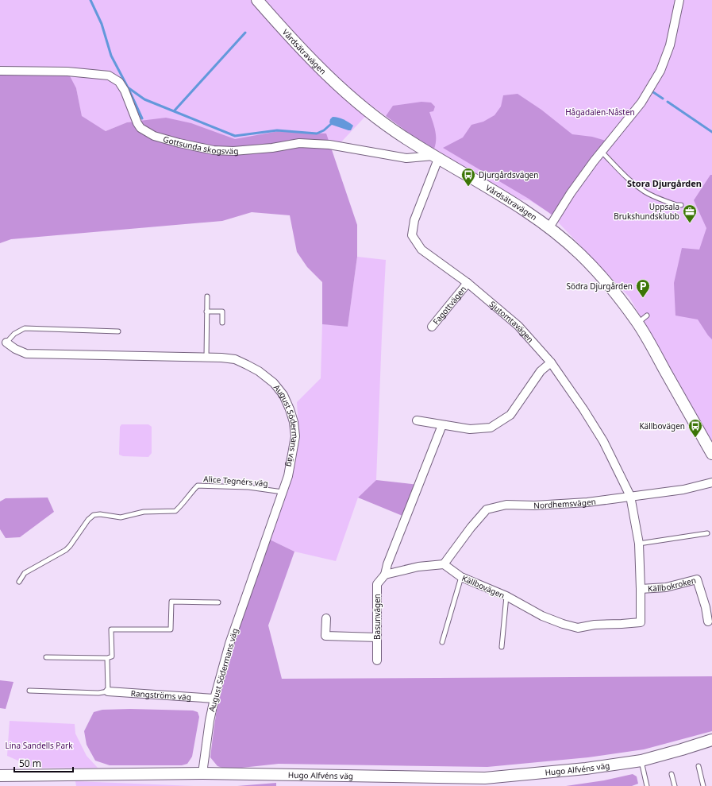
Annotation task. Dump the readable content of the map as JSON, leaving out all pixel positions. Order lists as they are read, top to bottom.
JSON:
{
  "streets": {
    "street": [
      "Vårdsätravägen",
      "Gottsunda skogsväg",
      "Fagottvägen",
      "Sjutomtavägen",
      "August Södermans väg",
      "Nordhemsvägen",
      "Källbokroken",
      "Källbovägen",
      "Basunvägen",
      "Rangströms väg",
      "Hugo Alfvéns väg"
    ],
    "lane": ["Alice Tegnérs väg"]
  },
  "crossings": [
    ["Vårdsätravägen", "Gottsunda skogsväg"],
    ["Vårdsätravägen", "Sjutomtavägen"],
    ["Gottsunda skogsväg", "Sjutomtavägen"],
    ["Fagottvägen", "Sjutomtavägen"],
    ["Sjutomtavägen", "Nordhemsvägen"],
    ["Sjutomtavägen", "Källbovägen"],
    ["August Södermans väg", "Alice Tegnérs väg"],
    ["August Södermans väg", "Rangströms väg"],
    ["August Södermans väg", "Hugo Alfvéns väg"],
    ["Nordhemsvägen", "Källbovägen"],
    ["Källbokroken", "Källbovägen"]
  ],
  "districts": ["Stora Djurgården"],
  "parks": ["Hågadalen-Nåsten", "Lina Sandells Park"],
  "places": {
    "bus stop": ["Djurgårdsvägen", "Källbovägen"],
    "office": ["Uppsala Brukshundsklubb"],
    "parking": ["Södra Djurgården"]
  },
  "scale_bar": "50 m"
}
